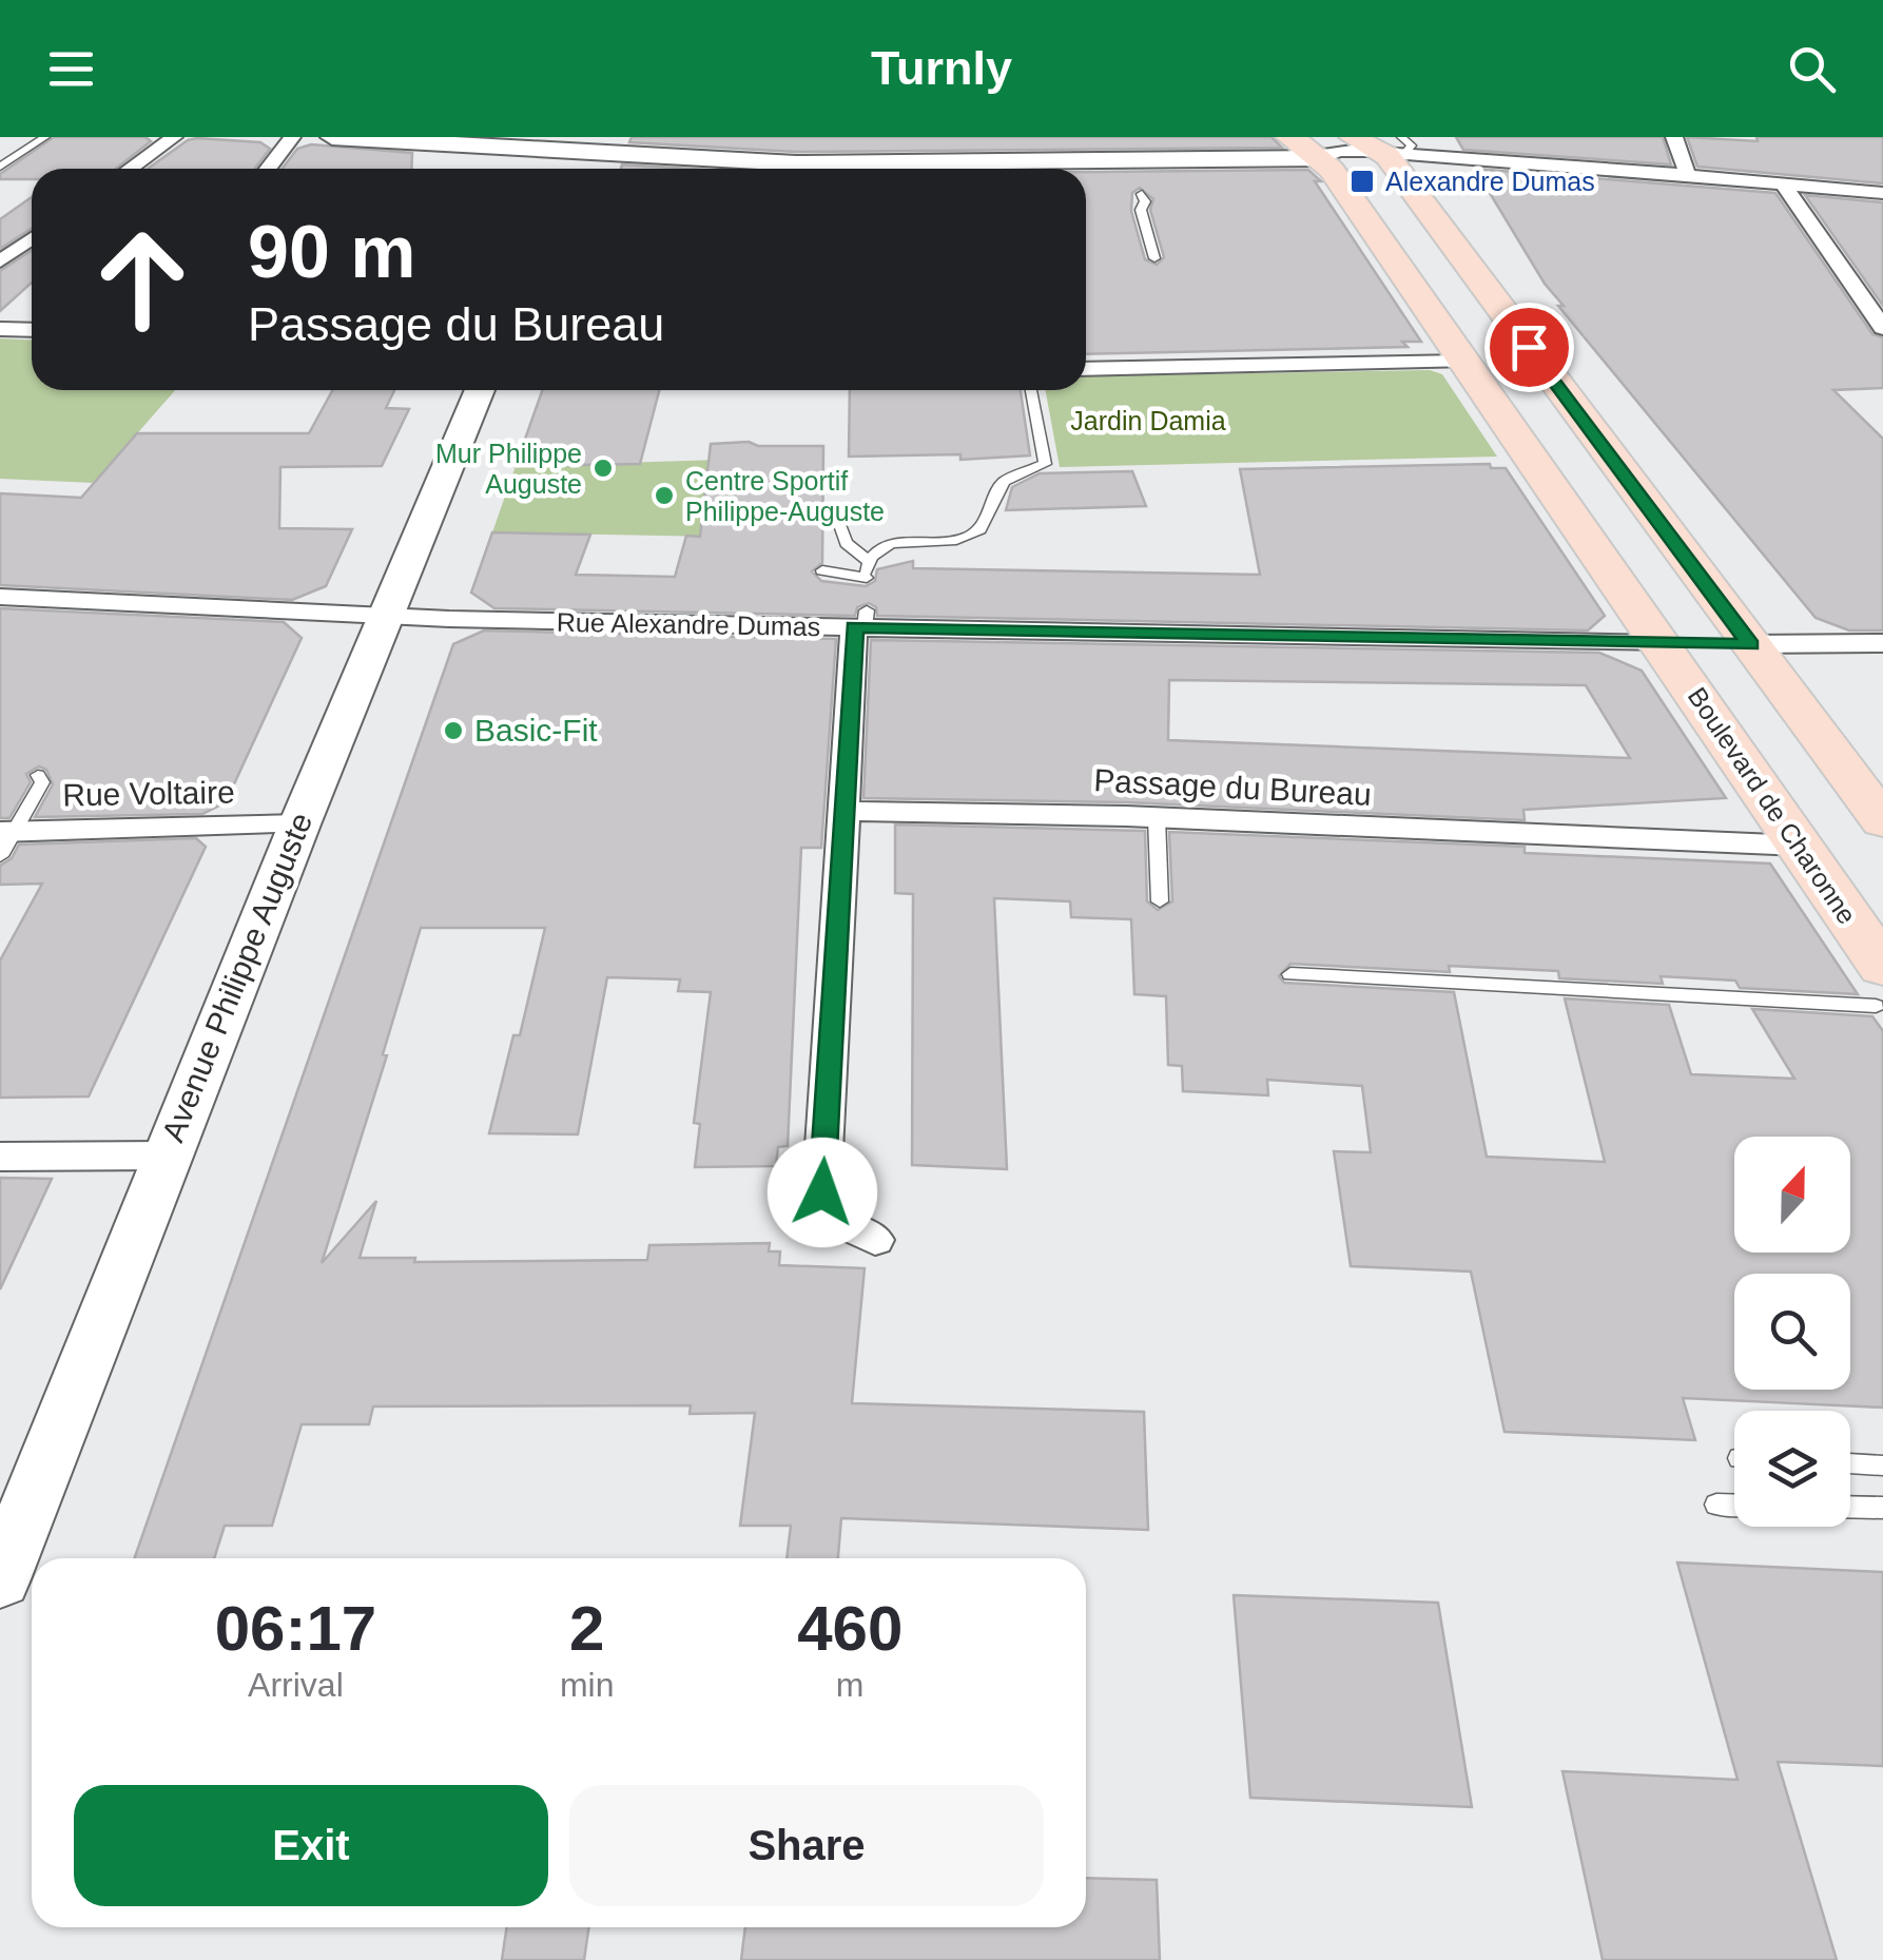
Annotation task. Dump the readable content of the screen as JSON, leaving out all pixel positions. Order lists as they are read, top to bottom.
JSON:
{
  "streets": {
    "main road": ["Rue Alexandre Dumas", "Boulevard de Charonne", "Avenue Philippe Auguste"],
    "street": ["Passage du Bureau", "Rue Voltaire"]
  },
  "crossings": [
    ["Rue Alexandre Dumas", "Boulevard de Charonne"],
    ["Rue Alexandre Dumas", "Avenue Philippe Auguste"],
    ["Passage du Bureau", "Boulevard de Charonne"],
    ["Rue Voltaire", "Avenue Philippe Auguste"]
  ],
  "parks": ["Jardin Damia"],
  "places": {
    "transit": ["Alexandre Dumas"],
    "other": ["Mur Philippe Auguste", "Centre Sportif Philippe-Auguste", "Basic-Fit"]
  },
  "north": "top",
  "page": {
    "header": "Turnly",
    "turn": ["90 m", "Passage du Bureau"],
    "eta": [
      "06:17",
      "Arrival",
      "2",
      "min",
      "460",
      "m"
    ],
    "buttons": ["Exit", "Share"]
  }
}
